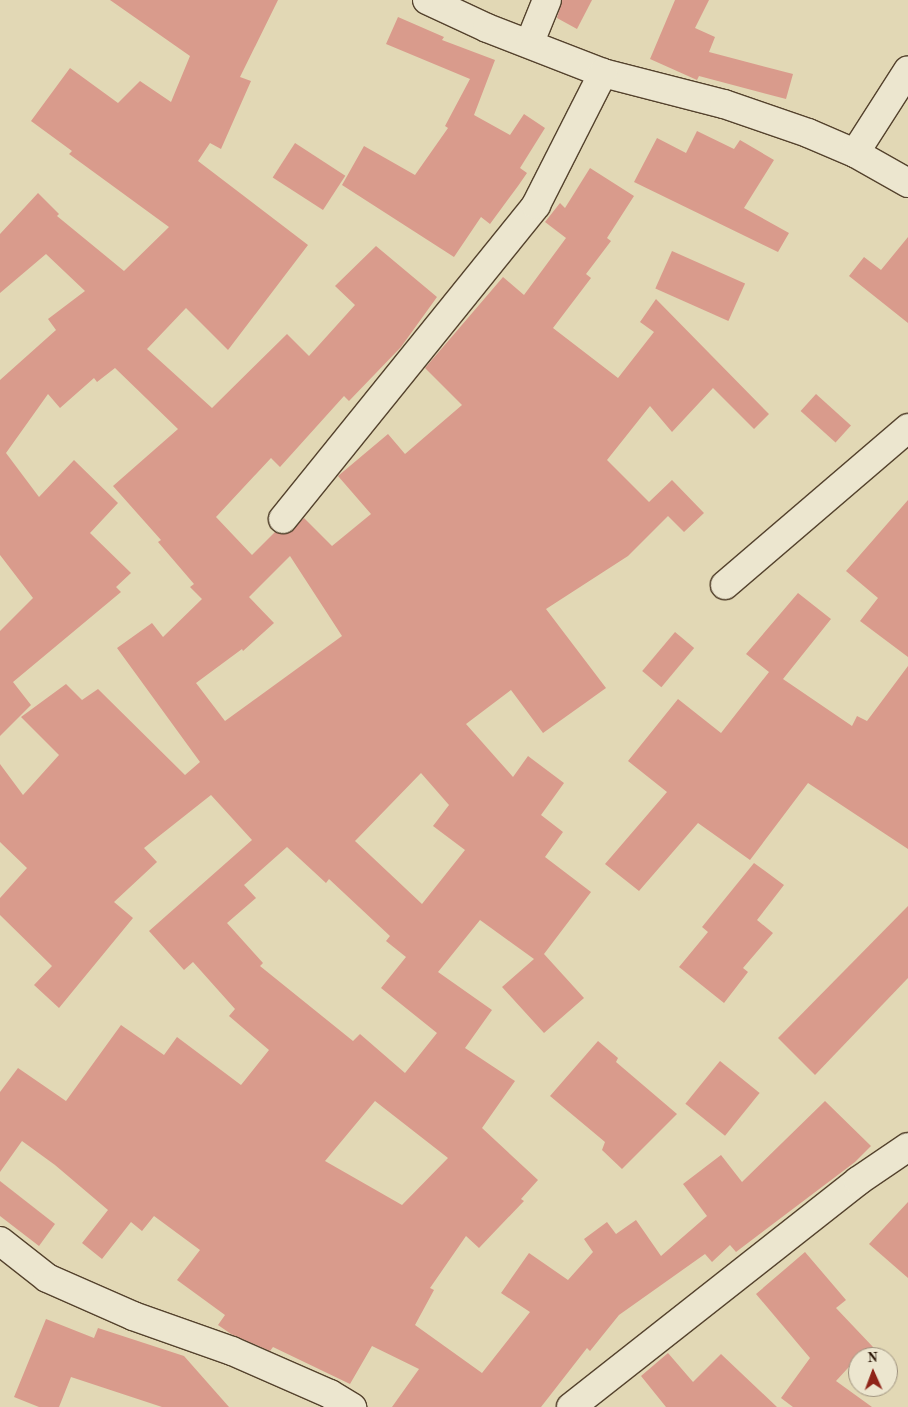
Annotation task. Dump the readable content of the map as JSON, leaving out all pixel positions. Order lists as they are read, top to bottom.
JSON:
{
  "north": "top"
}
